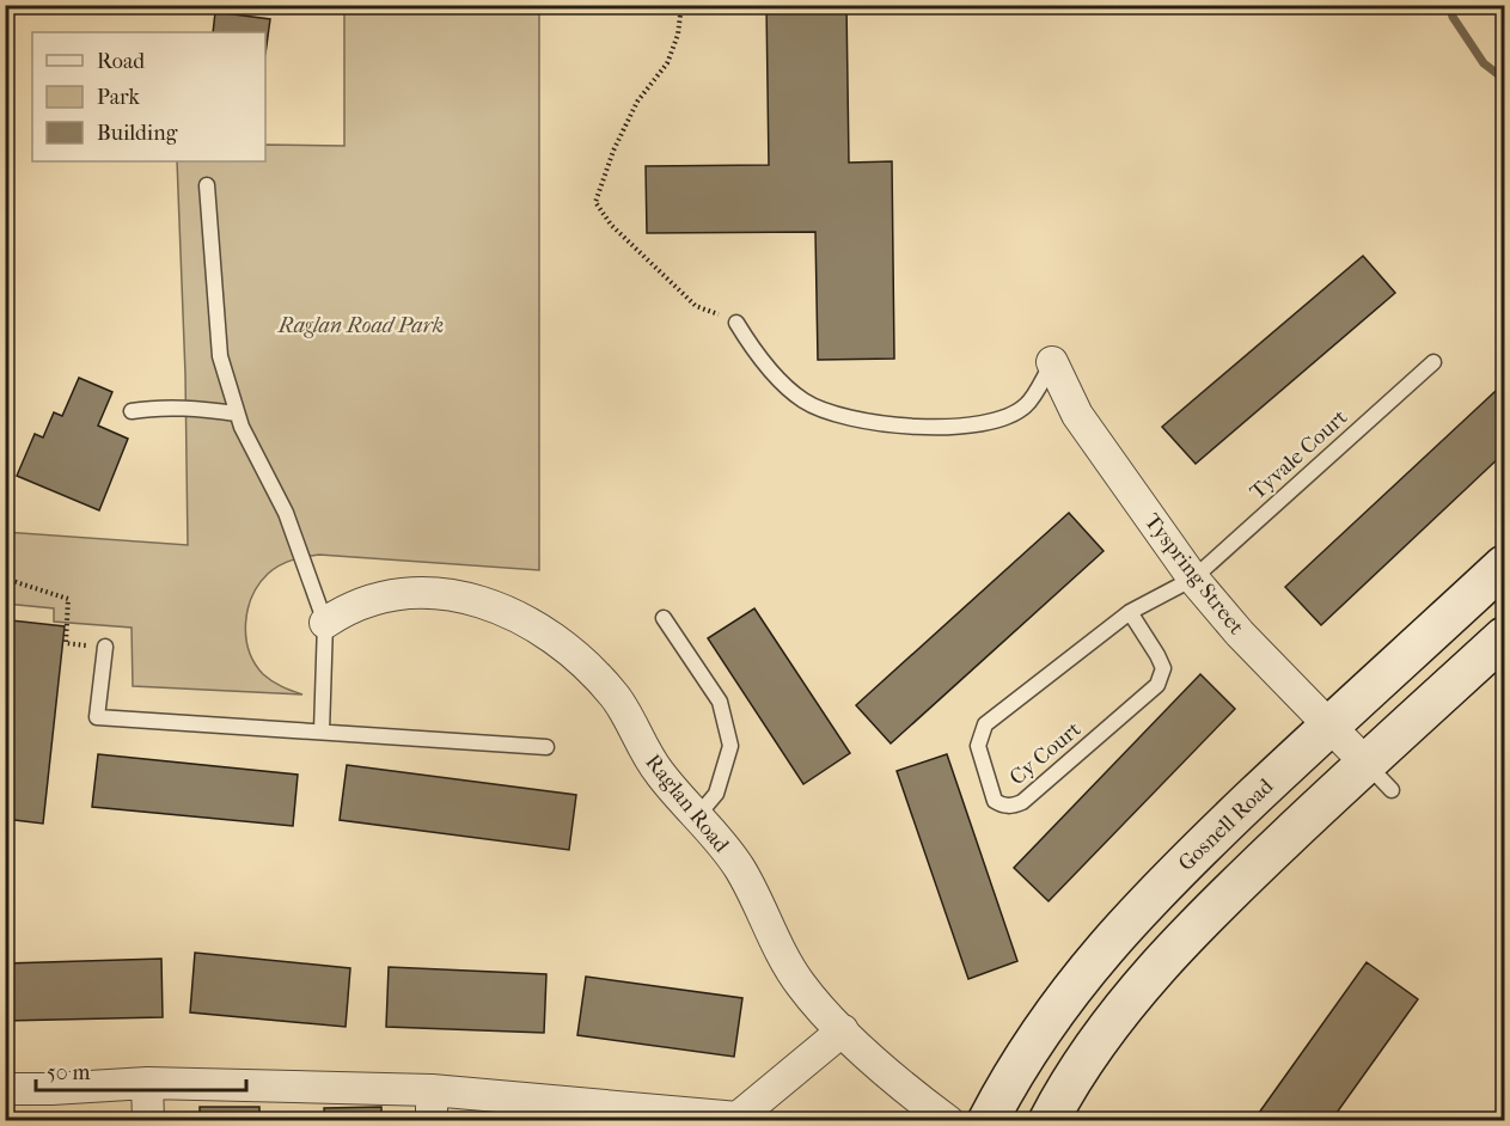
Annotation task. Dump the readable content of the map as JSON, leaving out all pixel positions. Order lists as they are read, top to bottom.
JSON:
{
  "streets": {
    "main road": ["Gosnell Road"],
    "street": ["Tyspring Street", "Raglan Road"],
    "lane": ["Tyvale Court", "Cy Court"]
  },
  "crossings": [
    ["Tyvale Court", "Tyspring Street"],
    ["Tyvale Court", "Cy Court"],
    ["Tyspring Street", "Cy Court"],
    ["Tyspring Street", "Gosnell Road"]
  ],
  "parks": ["Raglan Road Park"],
  "legend": ["Road", "Park", "Building"],
  "scale_bar": "50 m"
}
